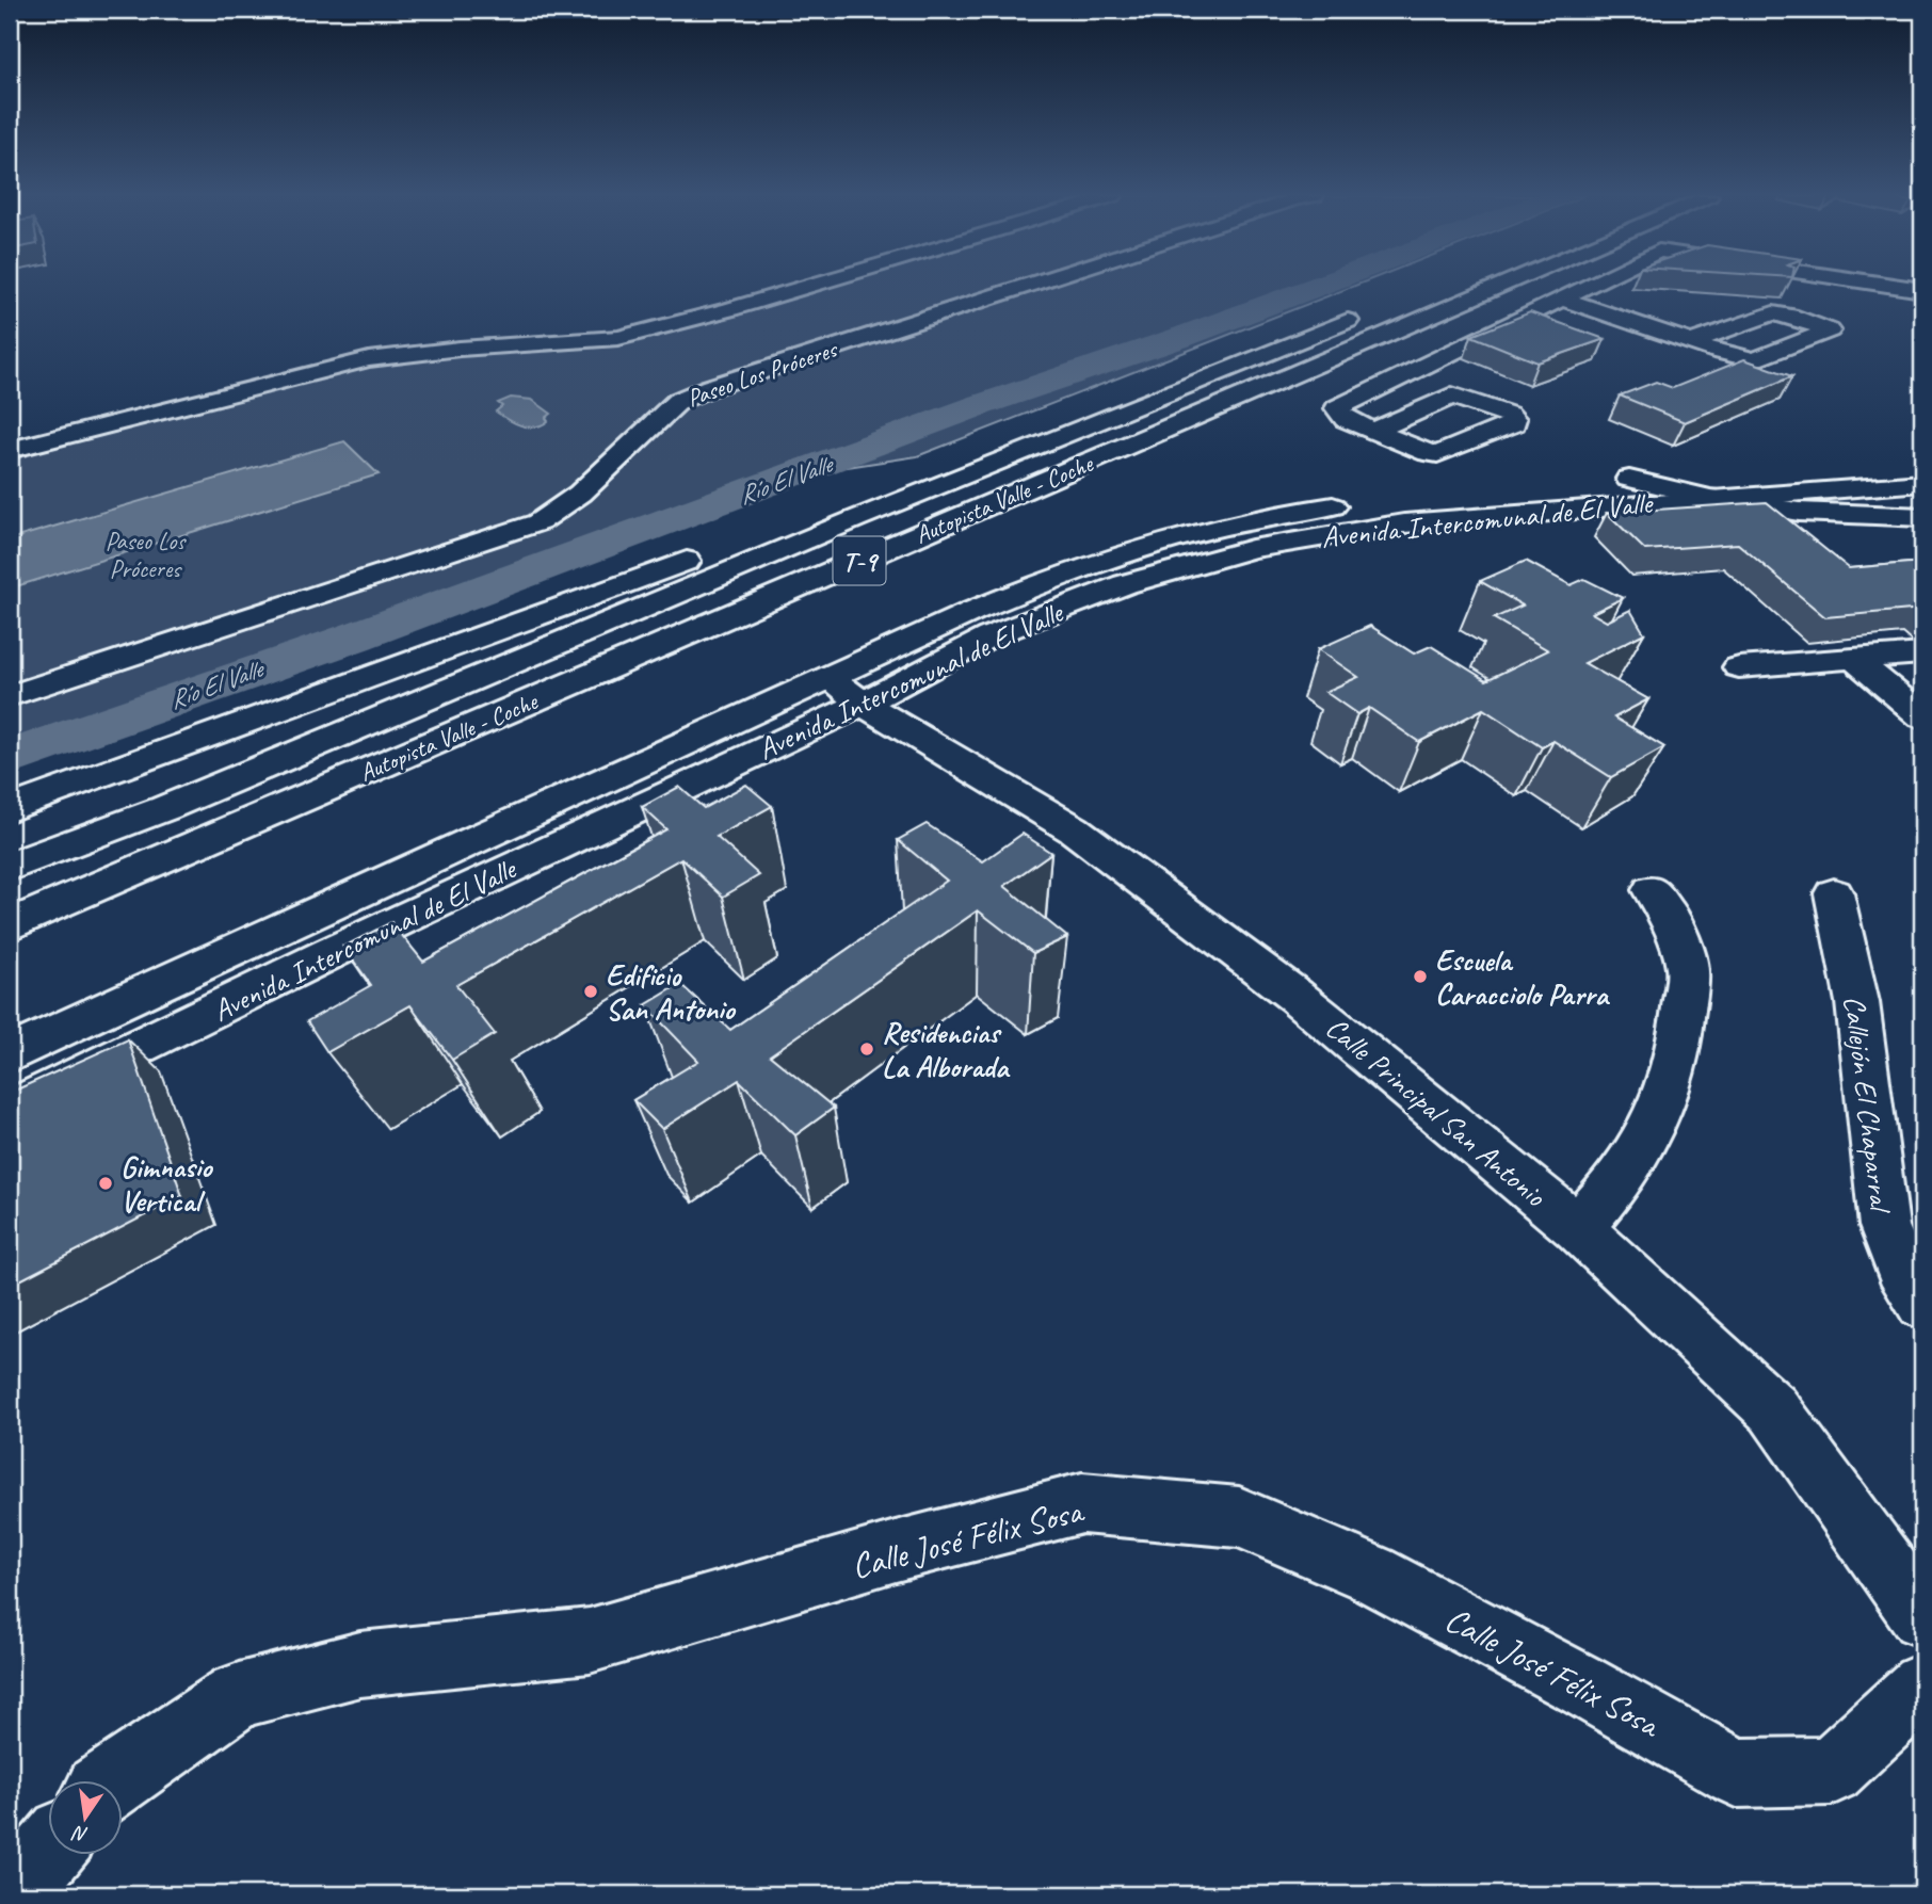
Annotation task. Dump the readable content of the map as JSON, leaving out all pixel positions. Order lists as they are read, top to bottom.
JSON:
{
  "streets": {
    "main road": [
      "Paseo Los Próceres",
      "Autopista Valle - Coche",
      "Avenida Intercomunal de El Valle",
      "T-9",
      "Callejón El Chaparral",
      "Calle Principal San Antonio",
      "Calle José Félix Sosa"
    ]
  },
  "crossings": [
    ["Avenida Intercomunal de El Valle", "Calle Principal San Antonio"]
  ],
  "water": ["Río El Valle"],
  "parks": ["Paseo Los Próceres"],
  "places": [
    "Escuela Caracciolo Parra",
    "Edificio San Antonio",
    "Residencias La Alborada",
    "Gimnasio Vertical"
  ],
  "north": "bottom"
}
